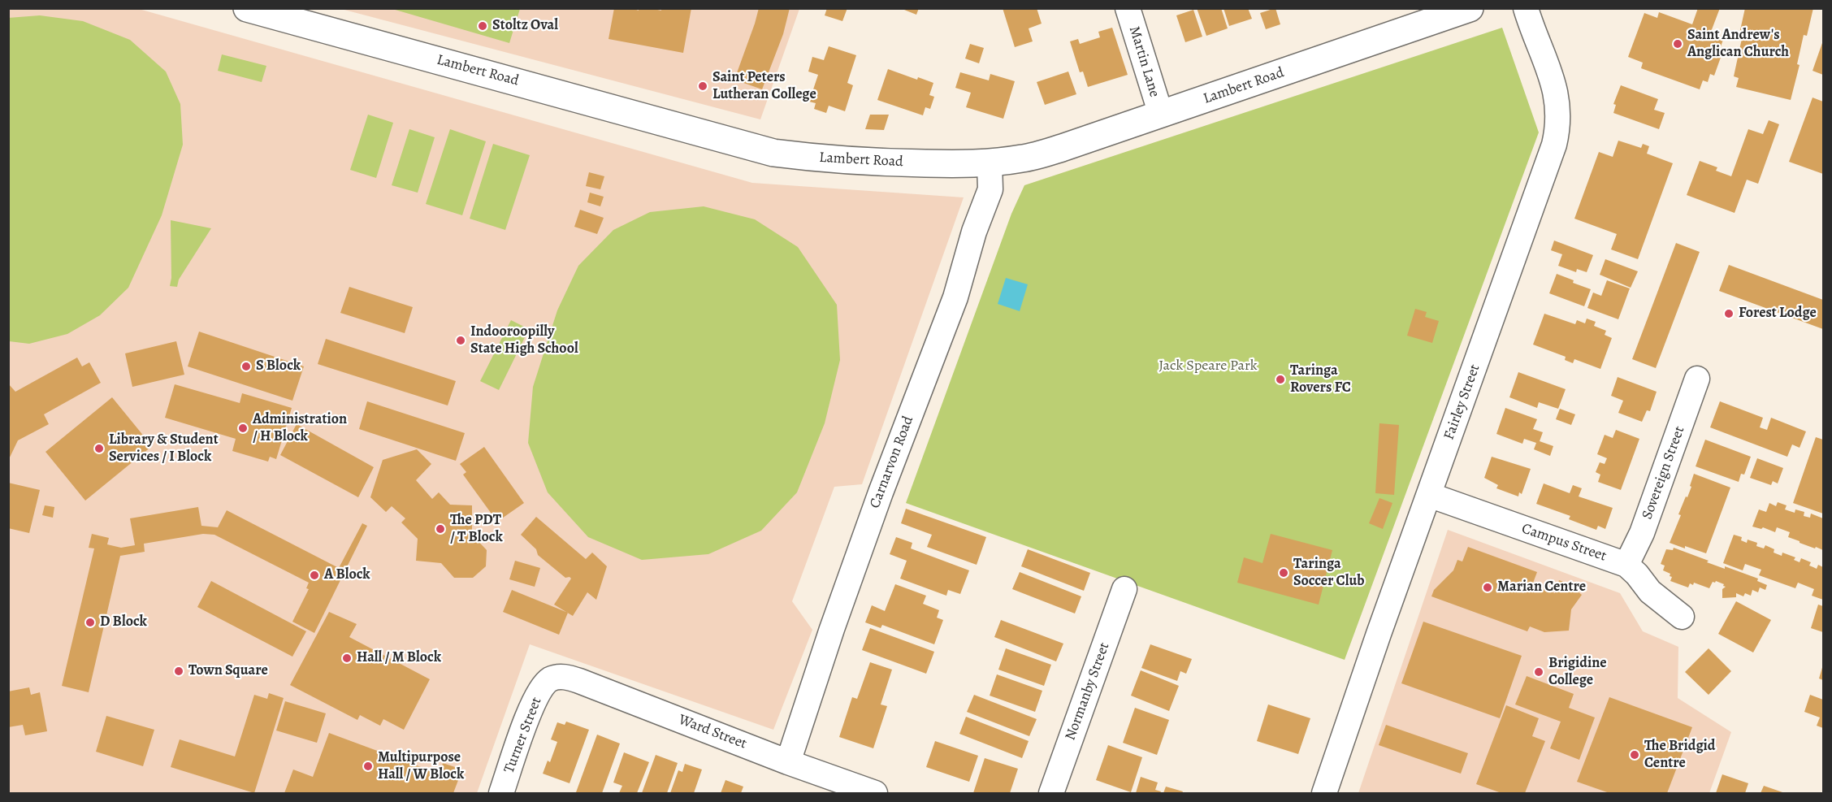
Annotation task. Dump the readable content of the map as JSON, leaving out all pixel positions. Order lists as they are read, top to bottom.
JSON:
{
  "streets": {
    "main road": ["Lambert Road"],
    "street": [
      "Martin Lane",
      "Fairley Street",
      "Carnarvon Road",
      "Sovereign Street",
      "Campus Street",
      "Normanby Street",
      "Ward Street",
      "Turner Street"
    ]
  },
  "crossings": [
    ["Martin Lane", "Lambert Road"],
    ["Lambert Road", "Carnarvon Road"],
    ["Fairley Street", "Campus Street"],
    ["Carnarvon Road", "Ward Street"],
    ["Sovereign Street", "Campus Street"],
    ["Ward Street", "Turner Street"]
  ],
  "parks": ["Jack Speare Park"],
  "places": [
    "Stoltz Oval",
    "Saint Andrew's Anglican Church",
    "Saint Peters Lutheran College",
    "Forest Lodge",
    "Indooroopilly State High School",
    "S Block",
    "Taringa Rovers FC",
    "Administration / H Block",
    "Library & Student Services / I Block",
    "The PDT / T Block",
    "Taringa Soccer Club",
    "A Block",
    "Marian Centre",
    "D Block",
    "Hall / M Block",
    "Town Square",
    "Brigidine College",
    "The Bridgid Centre",
    "Multipurpose Hall / W Block"
  ]
}
